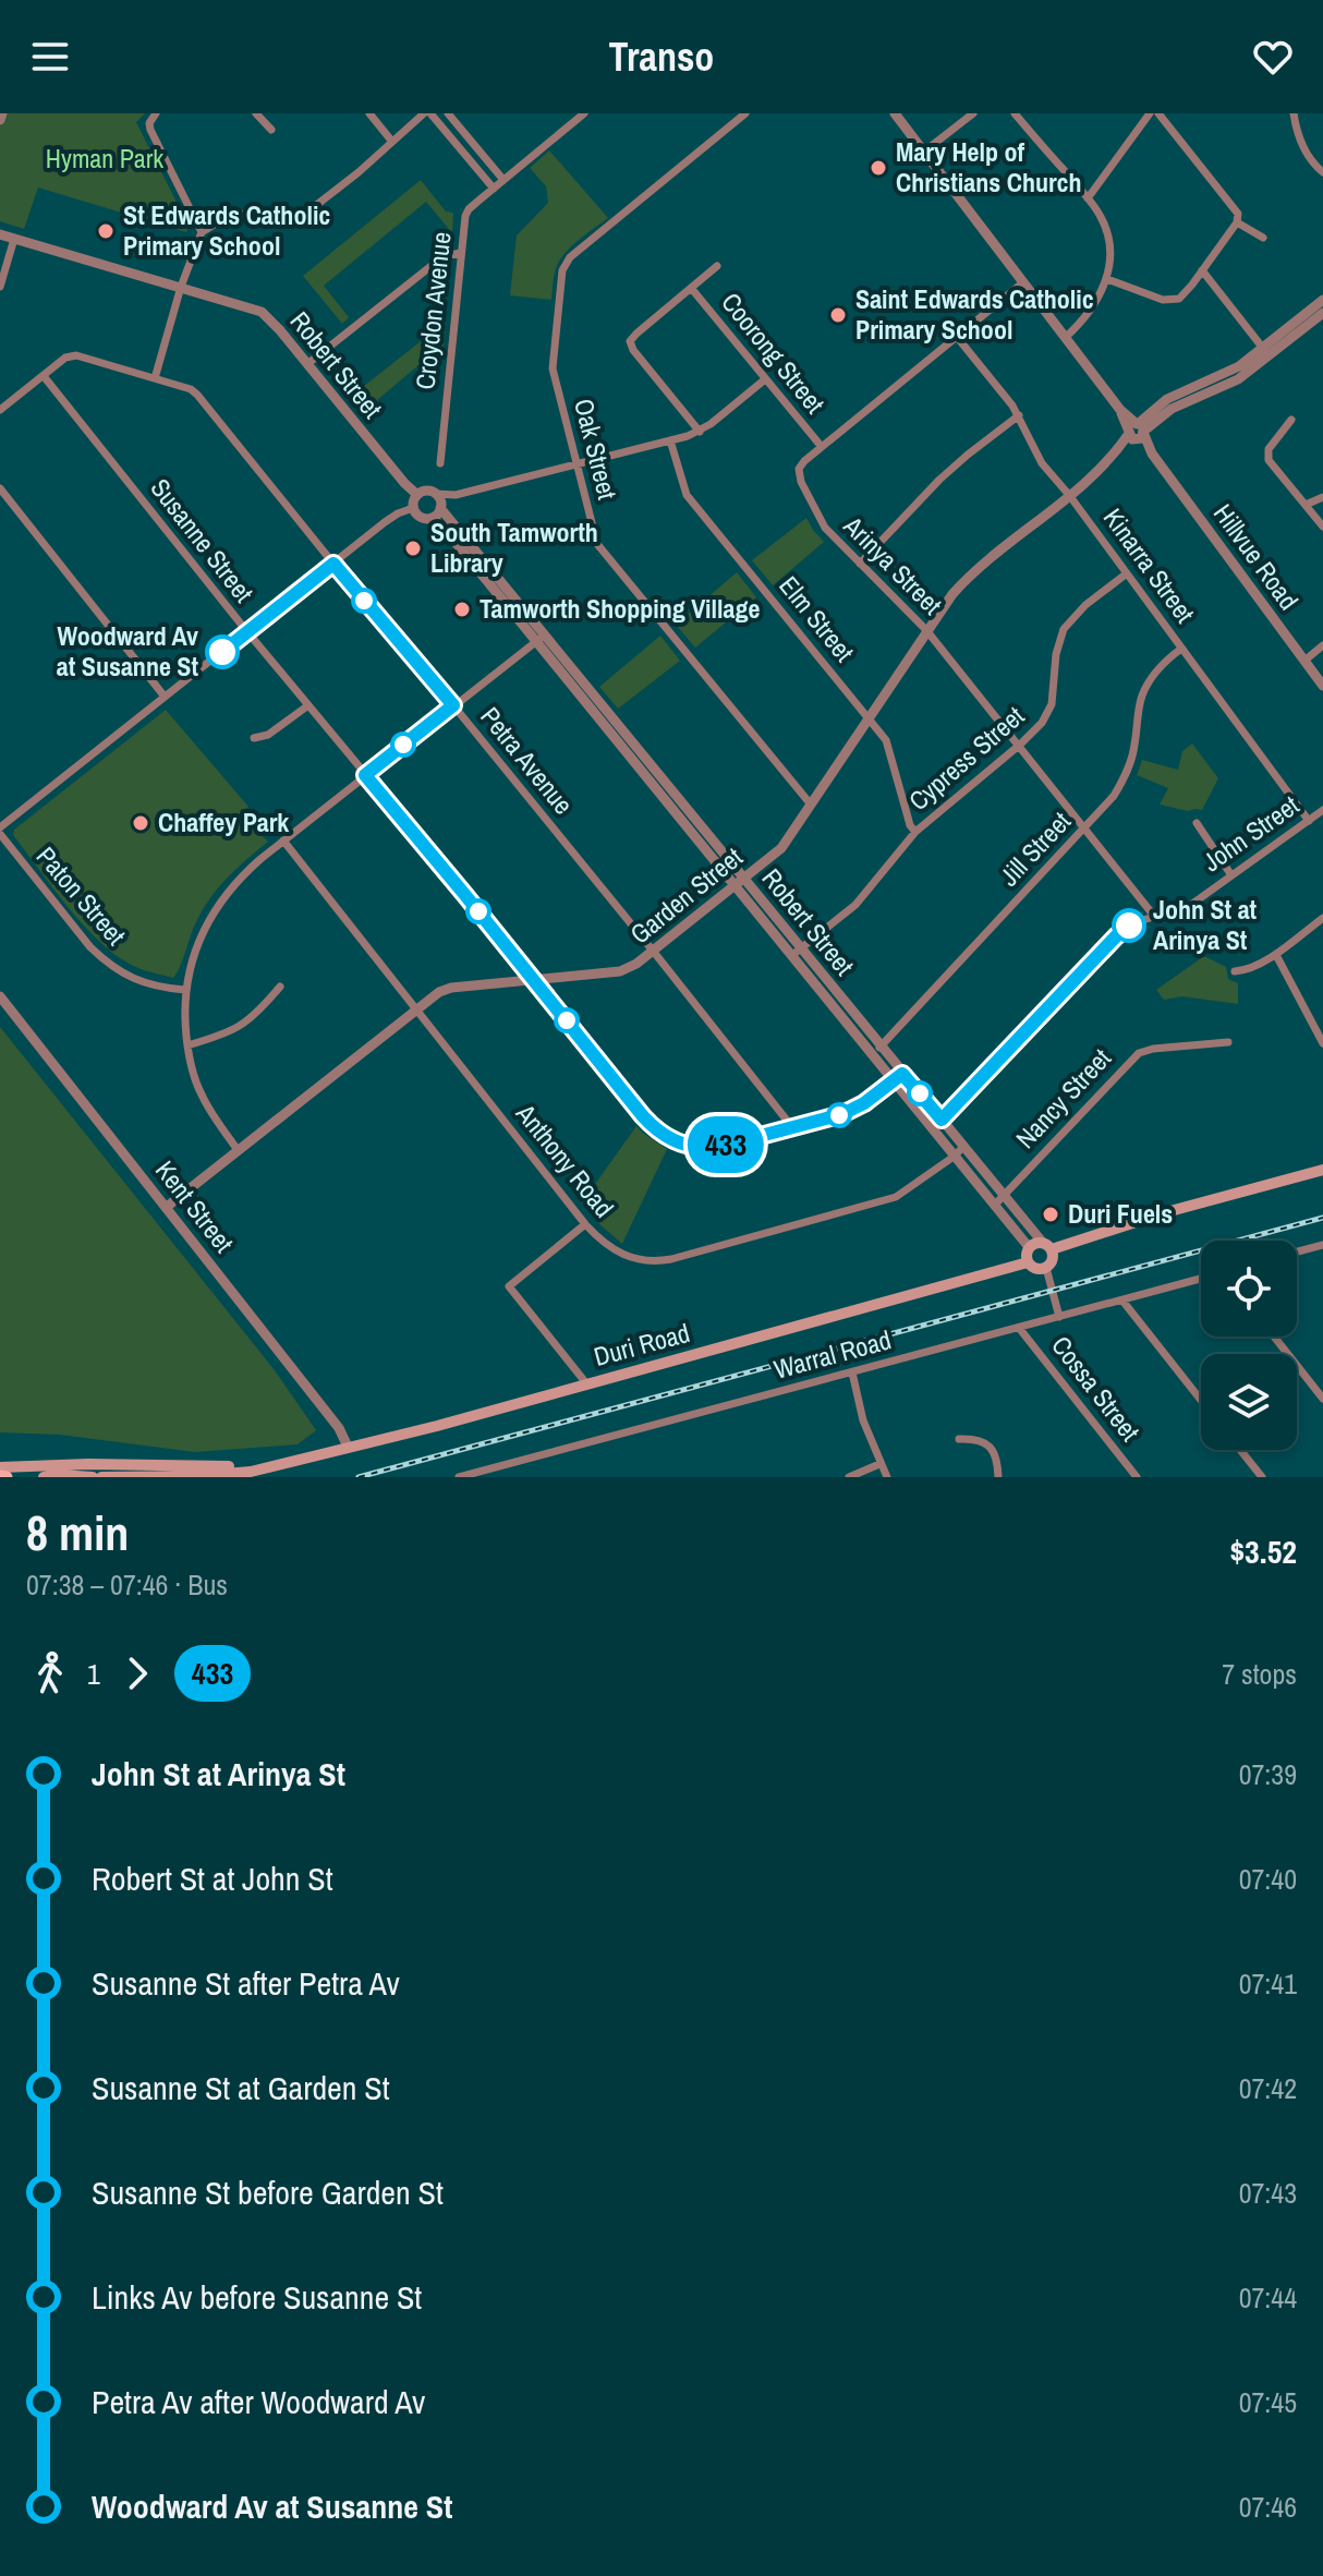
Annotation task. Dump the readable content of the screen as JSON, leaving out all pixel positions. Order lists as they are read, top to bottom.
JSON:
{
  "streets": {
    "main road": ["Duri Road"],
    "street": [
      "Croydon Avenue",
      "Coorong Street",
      "Robert Street",
      "Oak Street",
      "Susanne Street",
      "Hillvue Road",
      "Arinya Street",
      "Kinarra Street",
      "Elm Street",
      "Cypress Street",
      "Petra Avenue",
      "John Street",
      "Jill Street",
      "Paton Street",
      "Garden Street",
      "Nancy Street",
      "Anthony Road",
      "Kent Street",
      "Warral Road",
      "Cossa Street"
    ]
  },
  "crossings": [
    ["Coorong Street", "Arinya Street"],
    ["Robert Street", "Susanne Street"],
    ["Robert Street", "Cypress Street"],
    ["Robert Street", "John Street"],
    ["Robert Street", "Jill Street"],
    ["Robert Street", "Garden Street"],
    ["Robert Street", "Nancy Street"],
    ["Robert Street", "Anthony Road"],
    ["Robert Street", "Duri Road"],
    ["Oak Street", "Garden Street"],
    ["Susanne Street", "Petra Avenue"],
    ["Susanne Street", "Garden Street"],
    ["Hillvue Road", "Arinya Street"],
    ["Hillvue Road", "Garden Street"],
    ["Arinya Street", "Kinarra Street"],
    ["Arinya Street", "Cypress Street"],
    ["Arinya Street", "John Street"],
    ["Arinya Street", "Jill Street"],
    ["Arinya Street", "Garden Street"],
    ["Kinarra Street", "Cypress Street"],
    ["Kinarra Street", "John Street"],
    ["Kinarra Street", "Jill Street"],
    ["Kinarra Street", "Garden Street"],
    ["Elm Street", "Cypress Street"],
    ["Elm Street", "Garden Street"],
    ["Petra Avenue", "Garden Street"],
    ["Garden Street", "Anthony Road"],
    ["Garden Street", "Kent Street"],
    ["Kent Street", "Duri Road"],
    ["Warral Road", "Cossa Street"]
  ],
  "parks": ["Hyman Park"],
  "places": [
    "Mary Help of Christians Church",
    "St Edwards Catholic Primary School",
    "Saint Edwards Catholic Primary School",
    "South Tamworth Library",
    "Tamworth Shopping Village",
    "Woodward Av at Susanne St",
    "Chaffey Park",
    "John St at Arinya St",
    "Duri Fuels"
  ],
  "lines": ["bus line 433"],
  "page": {
    "header": "Transo",
    "on_map": "433",
    "heading": ["8 min", "07:38 – 07:46 · Bus", "$3.52"],
    "legs": ["1", "433", "7 stops"],
    "list": [
      {
        "name": "John St at Arinya St",
        "value": "07:39"
      },
      {
        "name": "Robert St at John St",
        "value": "07:40"
      },
      {
        "name": "Susanne St after Petra Av",
        "value": "07:41"
      },
      {
        "name": "Susanne St at Garden St",
        "value": "07:42"
      },
      {
        "name": "Susanne St before Garden St",
        "value": "07:43"
      },
      {
        "name": "Links Av before Susanne St",
        "value": "07:44"
      },
      {
        "name": "Petra Av after Woodward Av",
        "value": "07:45"
      },
      {
        "name": "Woodward Av at Susanne St",
        "value": "07:46"
      }
    ]
  }
}
